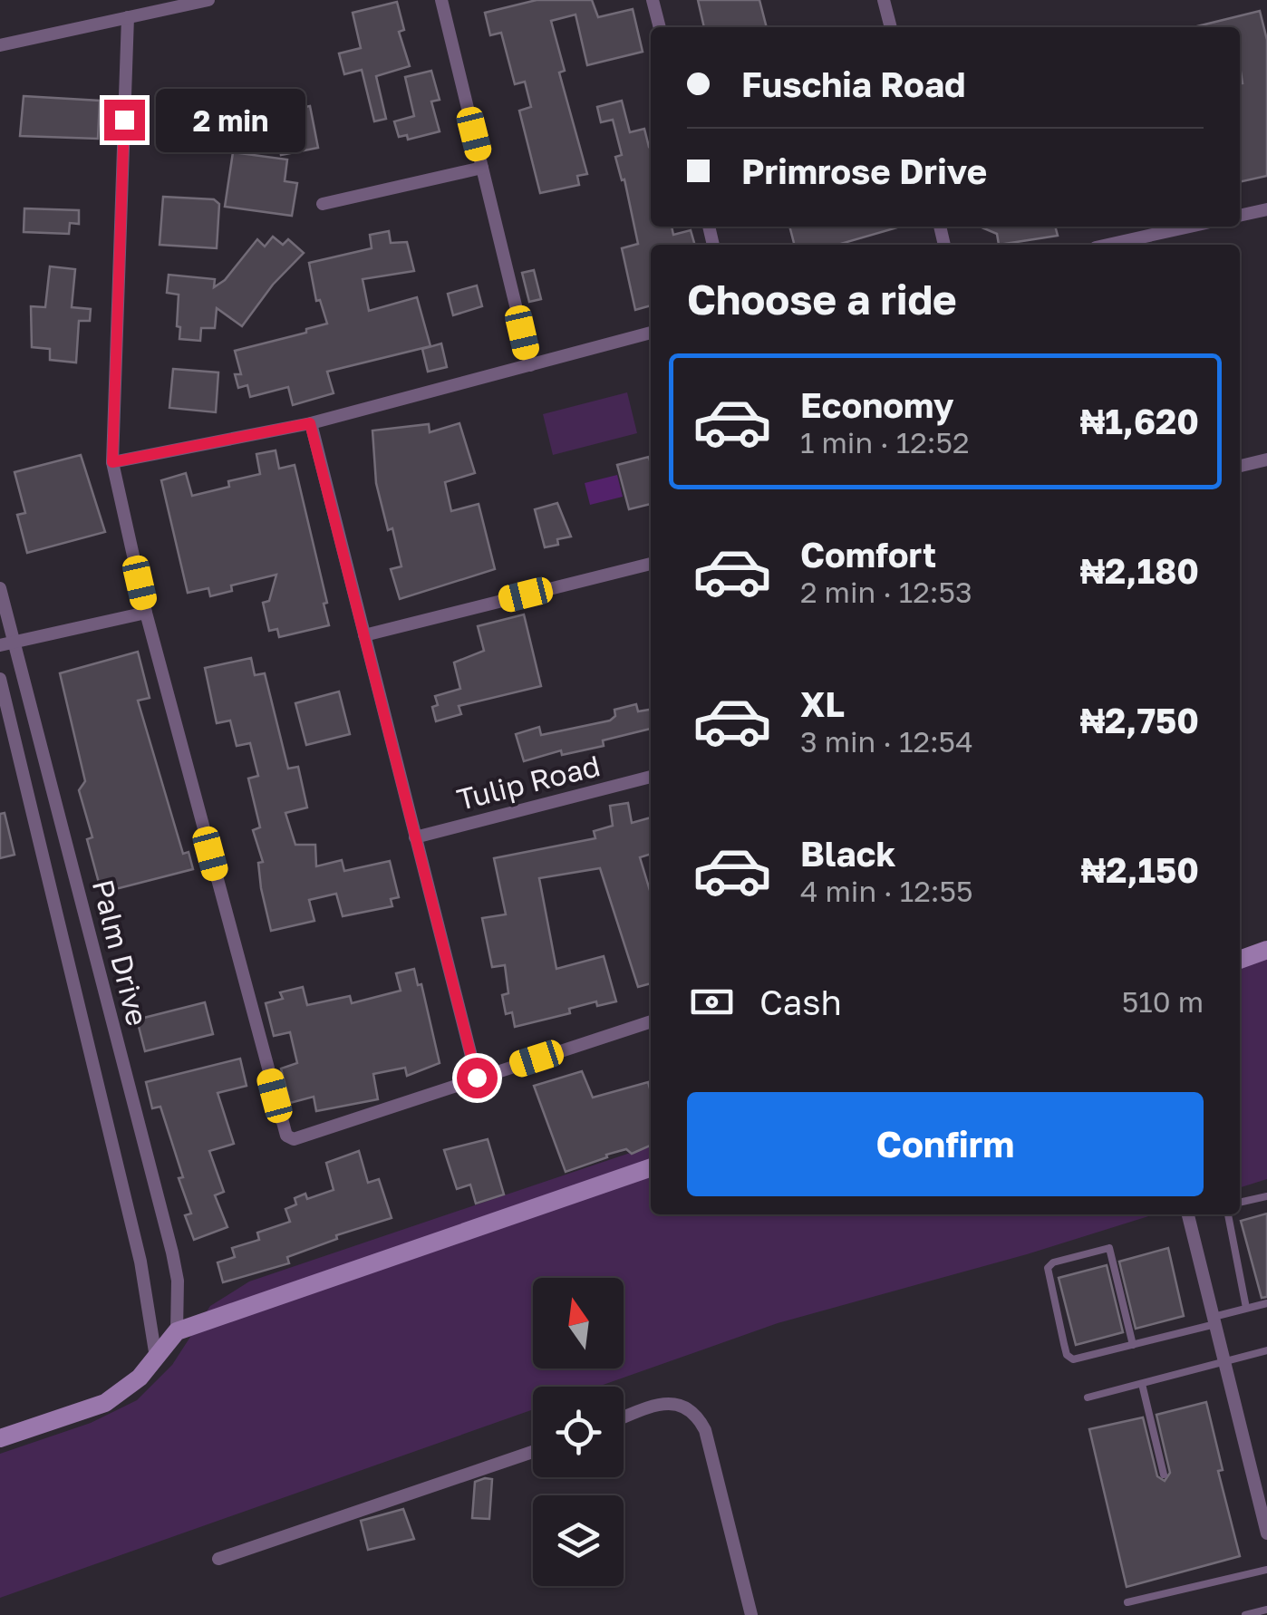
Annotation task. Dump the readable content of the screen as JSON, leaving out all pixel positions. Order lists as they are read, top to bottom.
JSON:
{
  "streets": {
    "street": ["Tulip Road", "Palm Drive"]
  },
  "north": "top",
  "page": {
    "banner": ["Fuschia Road", "Primrose Drive"],
    "bubble": "2 min",
    "heading": "Choose a ride",
    "list": [
      {
        "name": "Economy",
        "note": "1 min · 12:52",
        "value": "₦1,620"
      },
      {
        "name": "Comfort",
        "note": "2 min · 12:53",
        "value": "₦2,180"
      },
      {
        "name": "XL",
        "note": "3 min · 12:54",
        "value": "₦2,750"
      },
      {
        "name": "Black",
        "note": "4 min · 12:55",
        "value": "₦2,150"
      }
    ],
    "pay": ["Cash", "510 m"],
    "buttons": "Confirm"
  }
}
